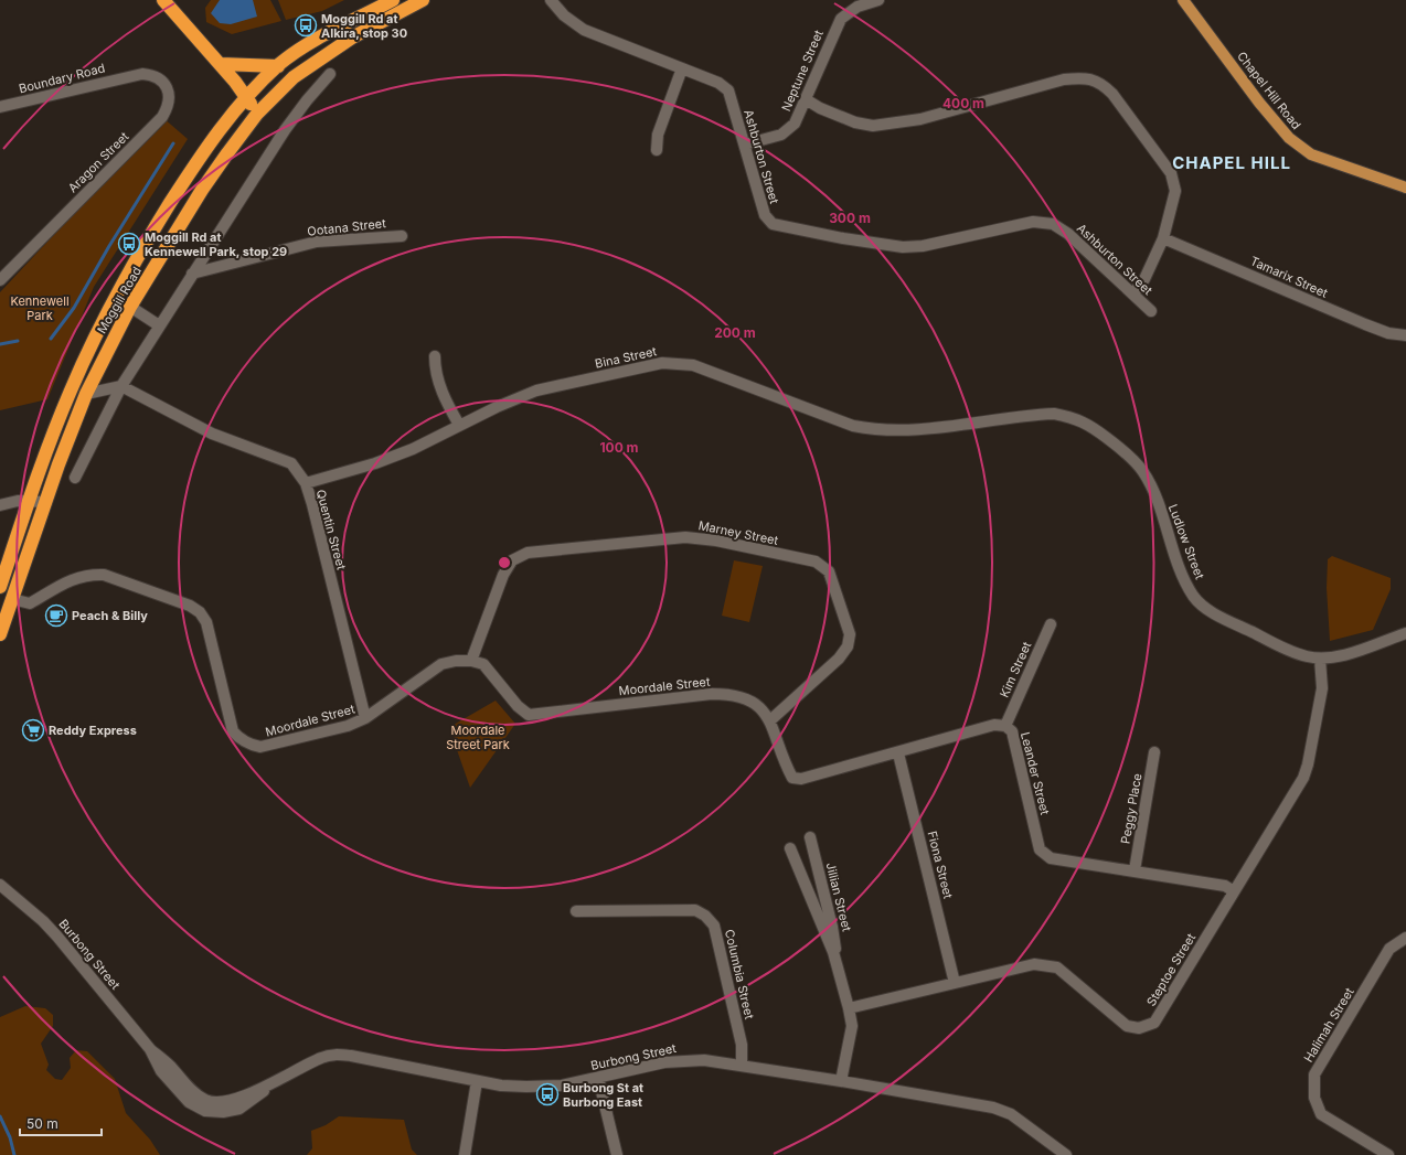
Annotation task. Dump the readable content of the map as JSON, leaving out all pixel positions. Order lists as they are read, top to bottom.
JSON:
{
  "streets": {
    "highway": ["Moggill Road"],
    "main road": ["Chapel Hill Road"],
    "street": [
      "Neptune Street",
      "Boundary Road",
      "Ashburton Street",
      "Aragon Street",
      "Ootana Street",
      "Tamarix Street",
      "Bina Street",
      "Quentin Street",
      "Marney Street",
      "Ludlow Street",
      "Kim Street",
      "Moordale Street",
      "Leander Street",
      "Peggy Place",
      "Fiona Street",
      "Jillian Street",
      "Burbong Street",
      "Steptoe Street",
      "Columbia Street",
      "Halimah Street"
    ]
  },
  "crossings": [
    ["Neptune Street", "Ashburton Street"],
    ["Boundary Road", "Aragon Street"],
    ["Moggill Road", "Moordale Street"],
    ["Bina Street", "Quentin Street"],
    ["Bina Street", "Ludlow Street"],
    ["Quentin Street", "Moordale Street"],
    ["Marney Street", "Moordale Street"],
    ["Ludlow Street", "Steptoe Street"],
    ["Kim Street", "Leander Street"],
    ["Moordale Street", "Leander Street"],
    ["Leander Street", "Peggy Place"],
    ["Leander Street", "Fiona Street"],
    ["Leander Street", "Steptoe Street"],
    ["Fiona Street", "Steptoe Street"],
    ["Jillian Street", "Steptoe Street"],
    ["Burbong Street", "Columbia Street"]
  ],
  "districts": ["CHAPEL HILL"],
  "parks": ["Kennewell Park", "Moordale Street Park"],
  "places": {
    "bus stop": ["Moggill Rd at Alkira, stop 30", "Moggill Rd at Kennewell Park, stop 29", "Burbong St at Burbong East"],
    "cafe": ["Peach & Billy"],
    "supermarket": ["Reddy Express"]
  },
  "scale_bar": "50 m",
  "rings": [
    "400 m",
    "300 m",
    "200 m",
    "100 m"
  ]
}
